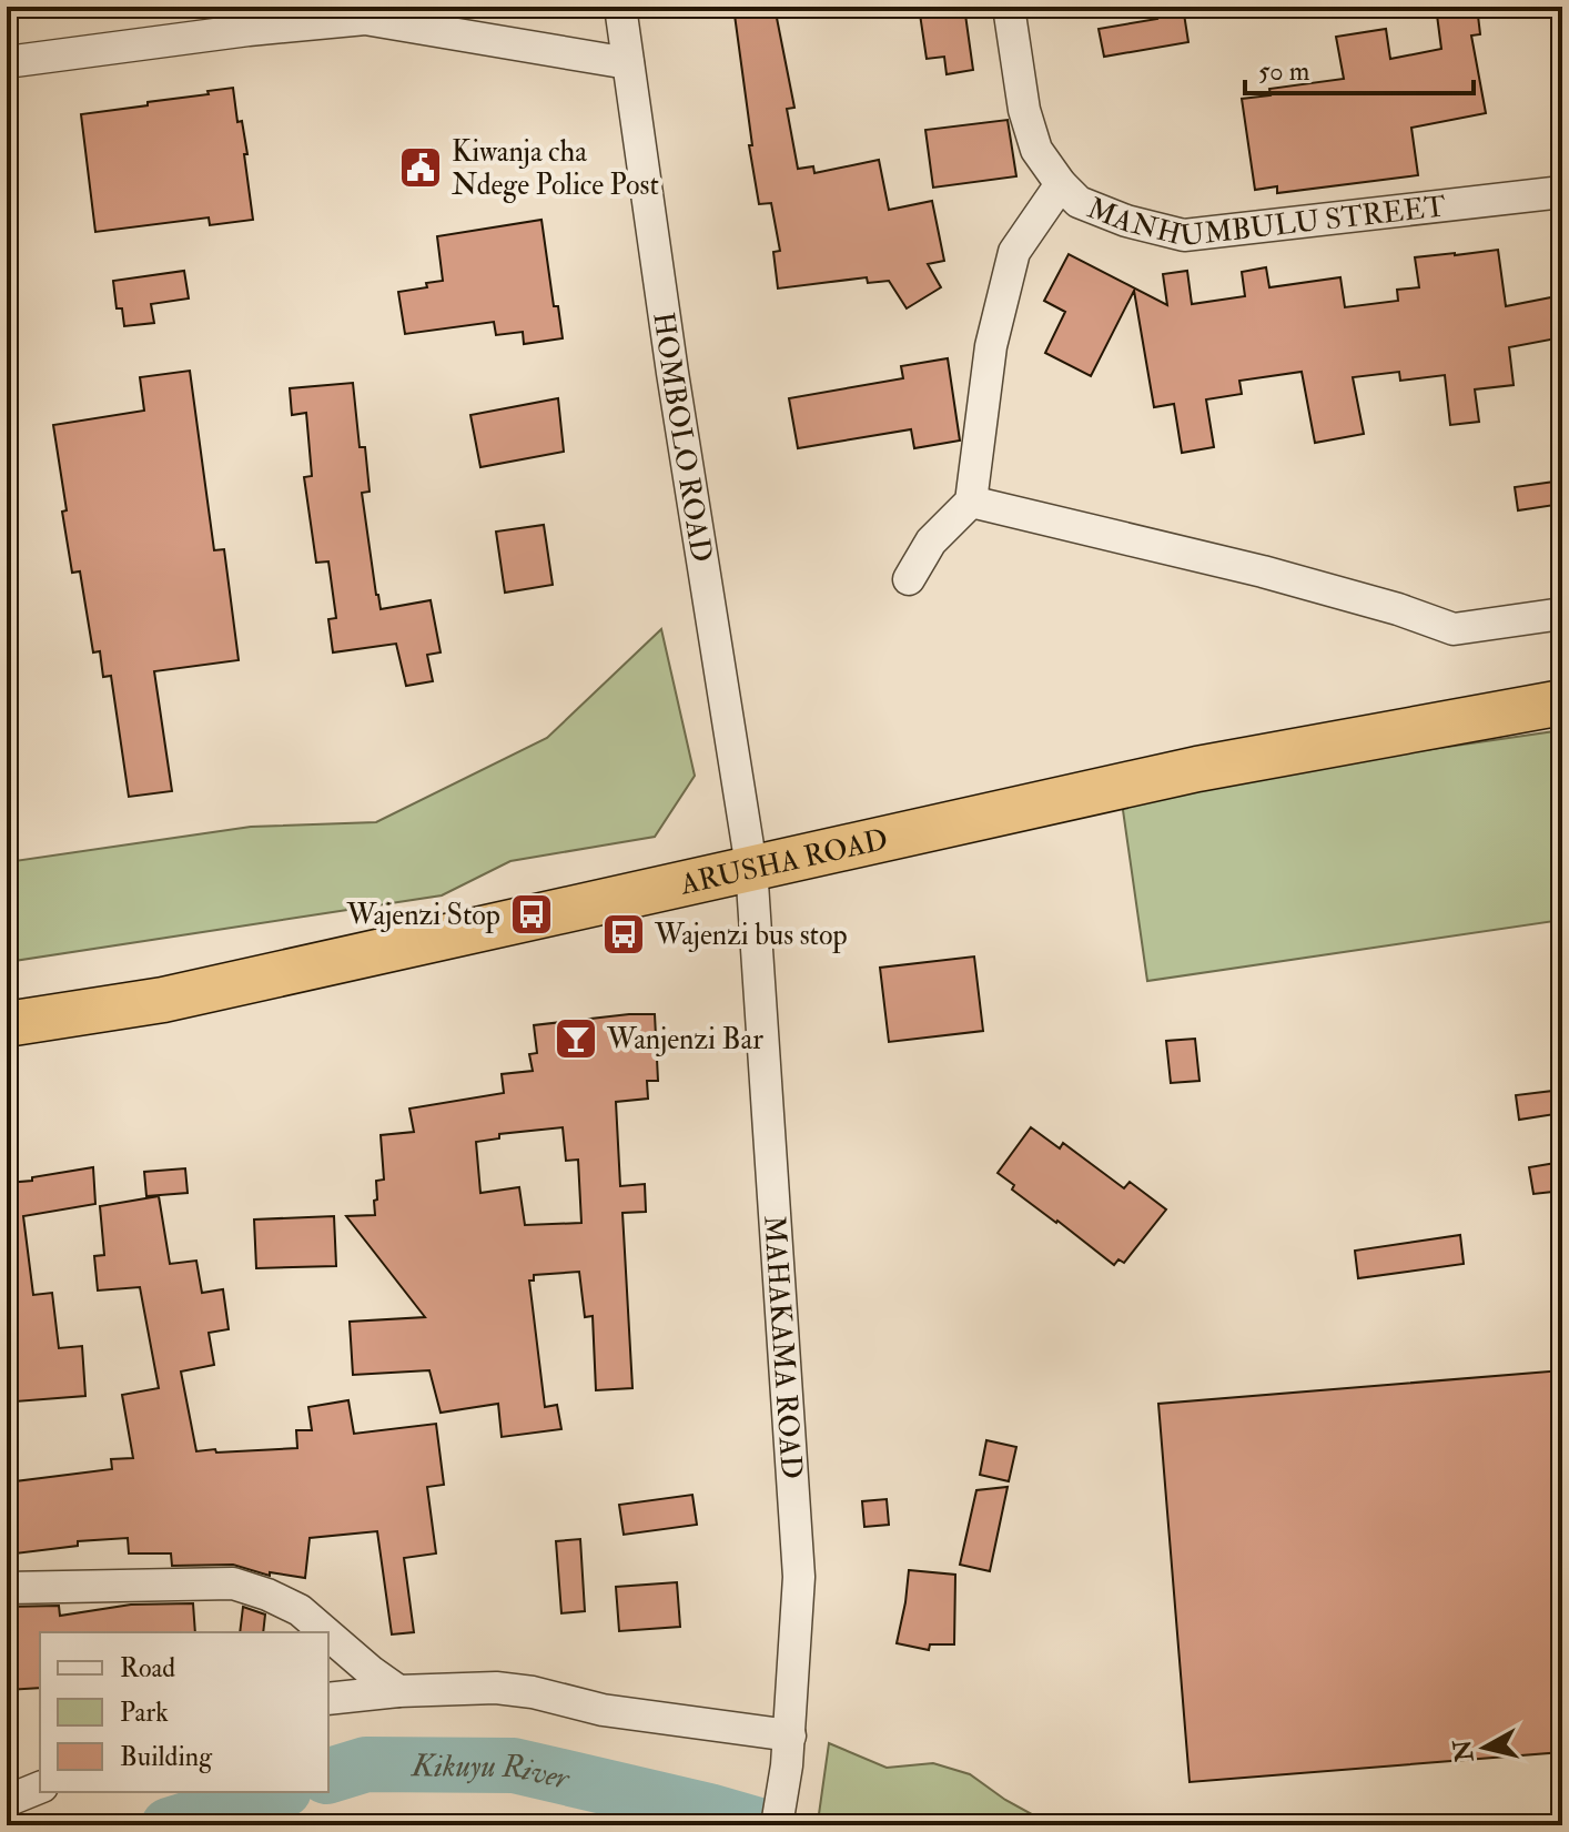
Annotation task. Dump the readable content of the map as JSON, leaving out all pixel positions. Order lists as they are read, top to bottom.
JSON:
{
  "streets": {
    "highway": ["ARUSHA ROAD"],
    "street": ["MANHUMBULU STREET", "HOMBOLO ROAD", "MAHAKAMA ROAD"]
  },
  "crossings": [
    ["HOMBOLO ROAD", "ARUSHA ROAD"],
    ["HOMBOLO ROAD", "MAHAKAMA ROAD"],
    ["ARUSHA ROAD", "MAHAKAMA ROAD"]
  ],
  "water": ["Kikuyu River"],
  "places": {
    "public building": ["Kiwanja cha Ndege Police Post"],
    "bus stop": ["Wajenzi Stop", "Wajenzi bus stop"],
    "bar": ["Wanjenzi Bar"]
  },
  "legend": ["Road", "Park", "Building"],
  "scale_bar": "50 m",
  "north": "left"
}
